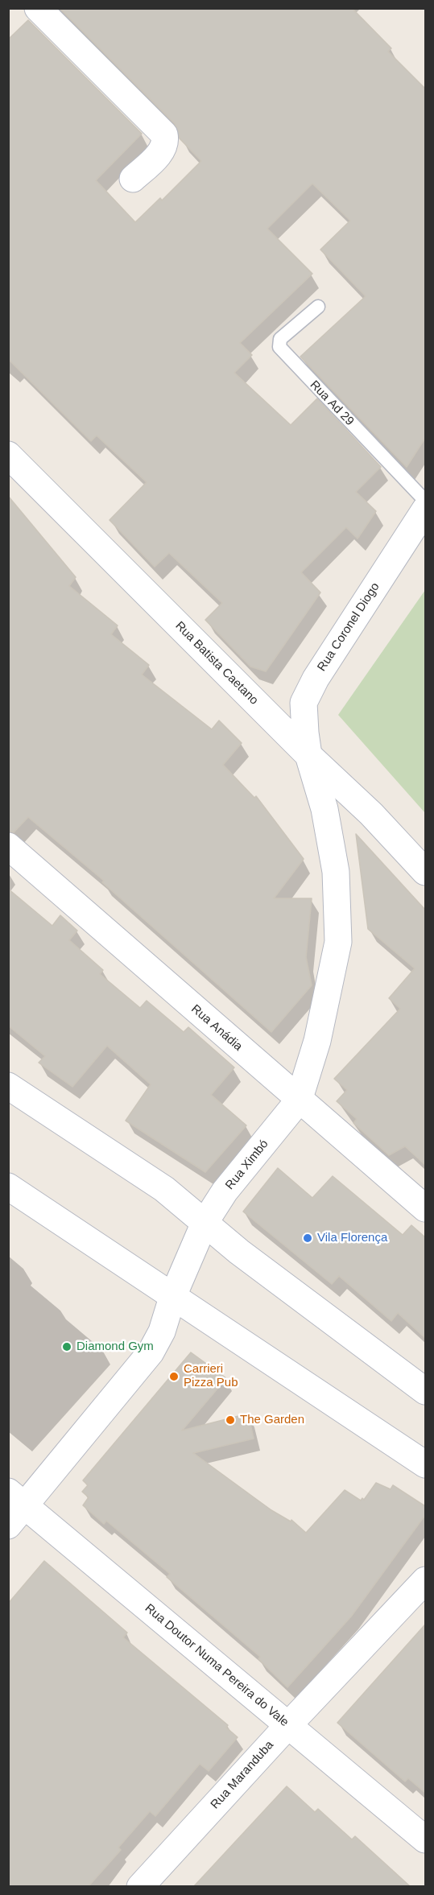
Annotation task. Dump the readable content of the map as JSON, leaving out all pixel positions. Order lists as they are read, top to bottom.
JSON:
{
  "streets": {
    "street": [
      "Rua Coronel Diogo",
      "Rua Batista Caetano",
      "Rua Anádia",
      "Rua Ximbó",
      "Rua Doutor Numa Pereira do Vale",
      "Rua Maranduba"
    ],
    "lane": ["Rua Ad 29"]
  },
  "crossings": [
    ["Rua Coronel Diogo", "Rua Batista Caetano"],
    ["Rua Coronel Diogo", "Rua Ximbó"],
    ["Rua Batista Caetano", "Rua Ximbó"],
    ["Rua Anádia", "Rua Ximbó"],
    ["Rua Ximbó", "Rua Doutor Numa Pereira do Vale"],
    ["Rua Doutor Numa Pereira do Vale", "Rua Maranduba"]
  ],
  "places": [
    "Vila Florença",
    "Diamond Gym",
    "Carrieri Pizza Pub",
    "The Garden"
  ]
}
